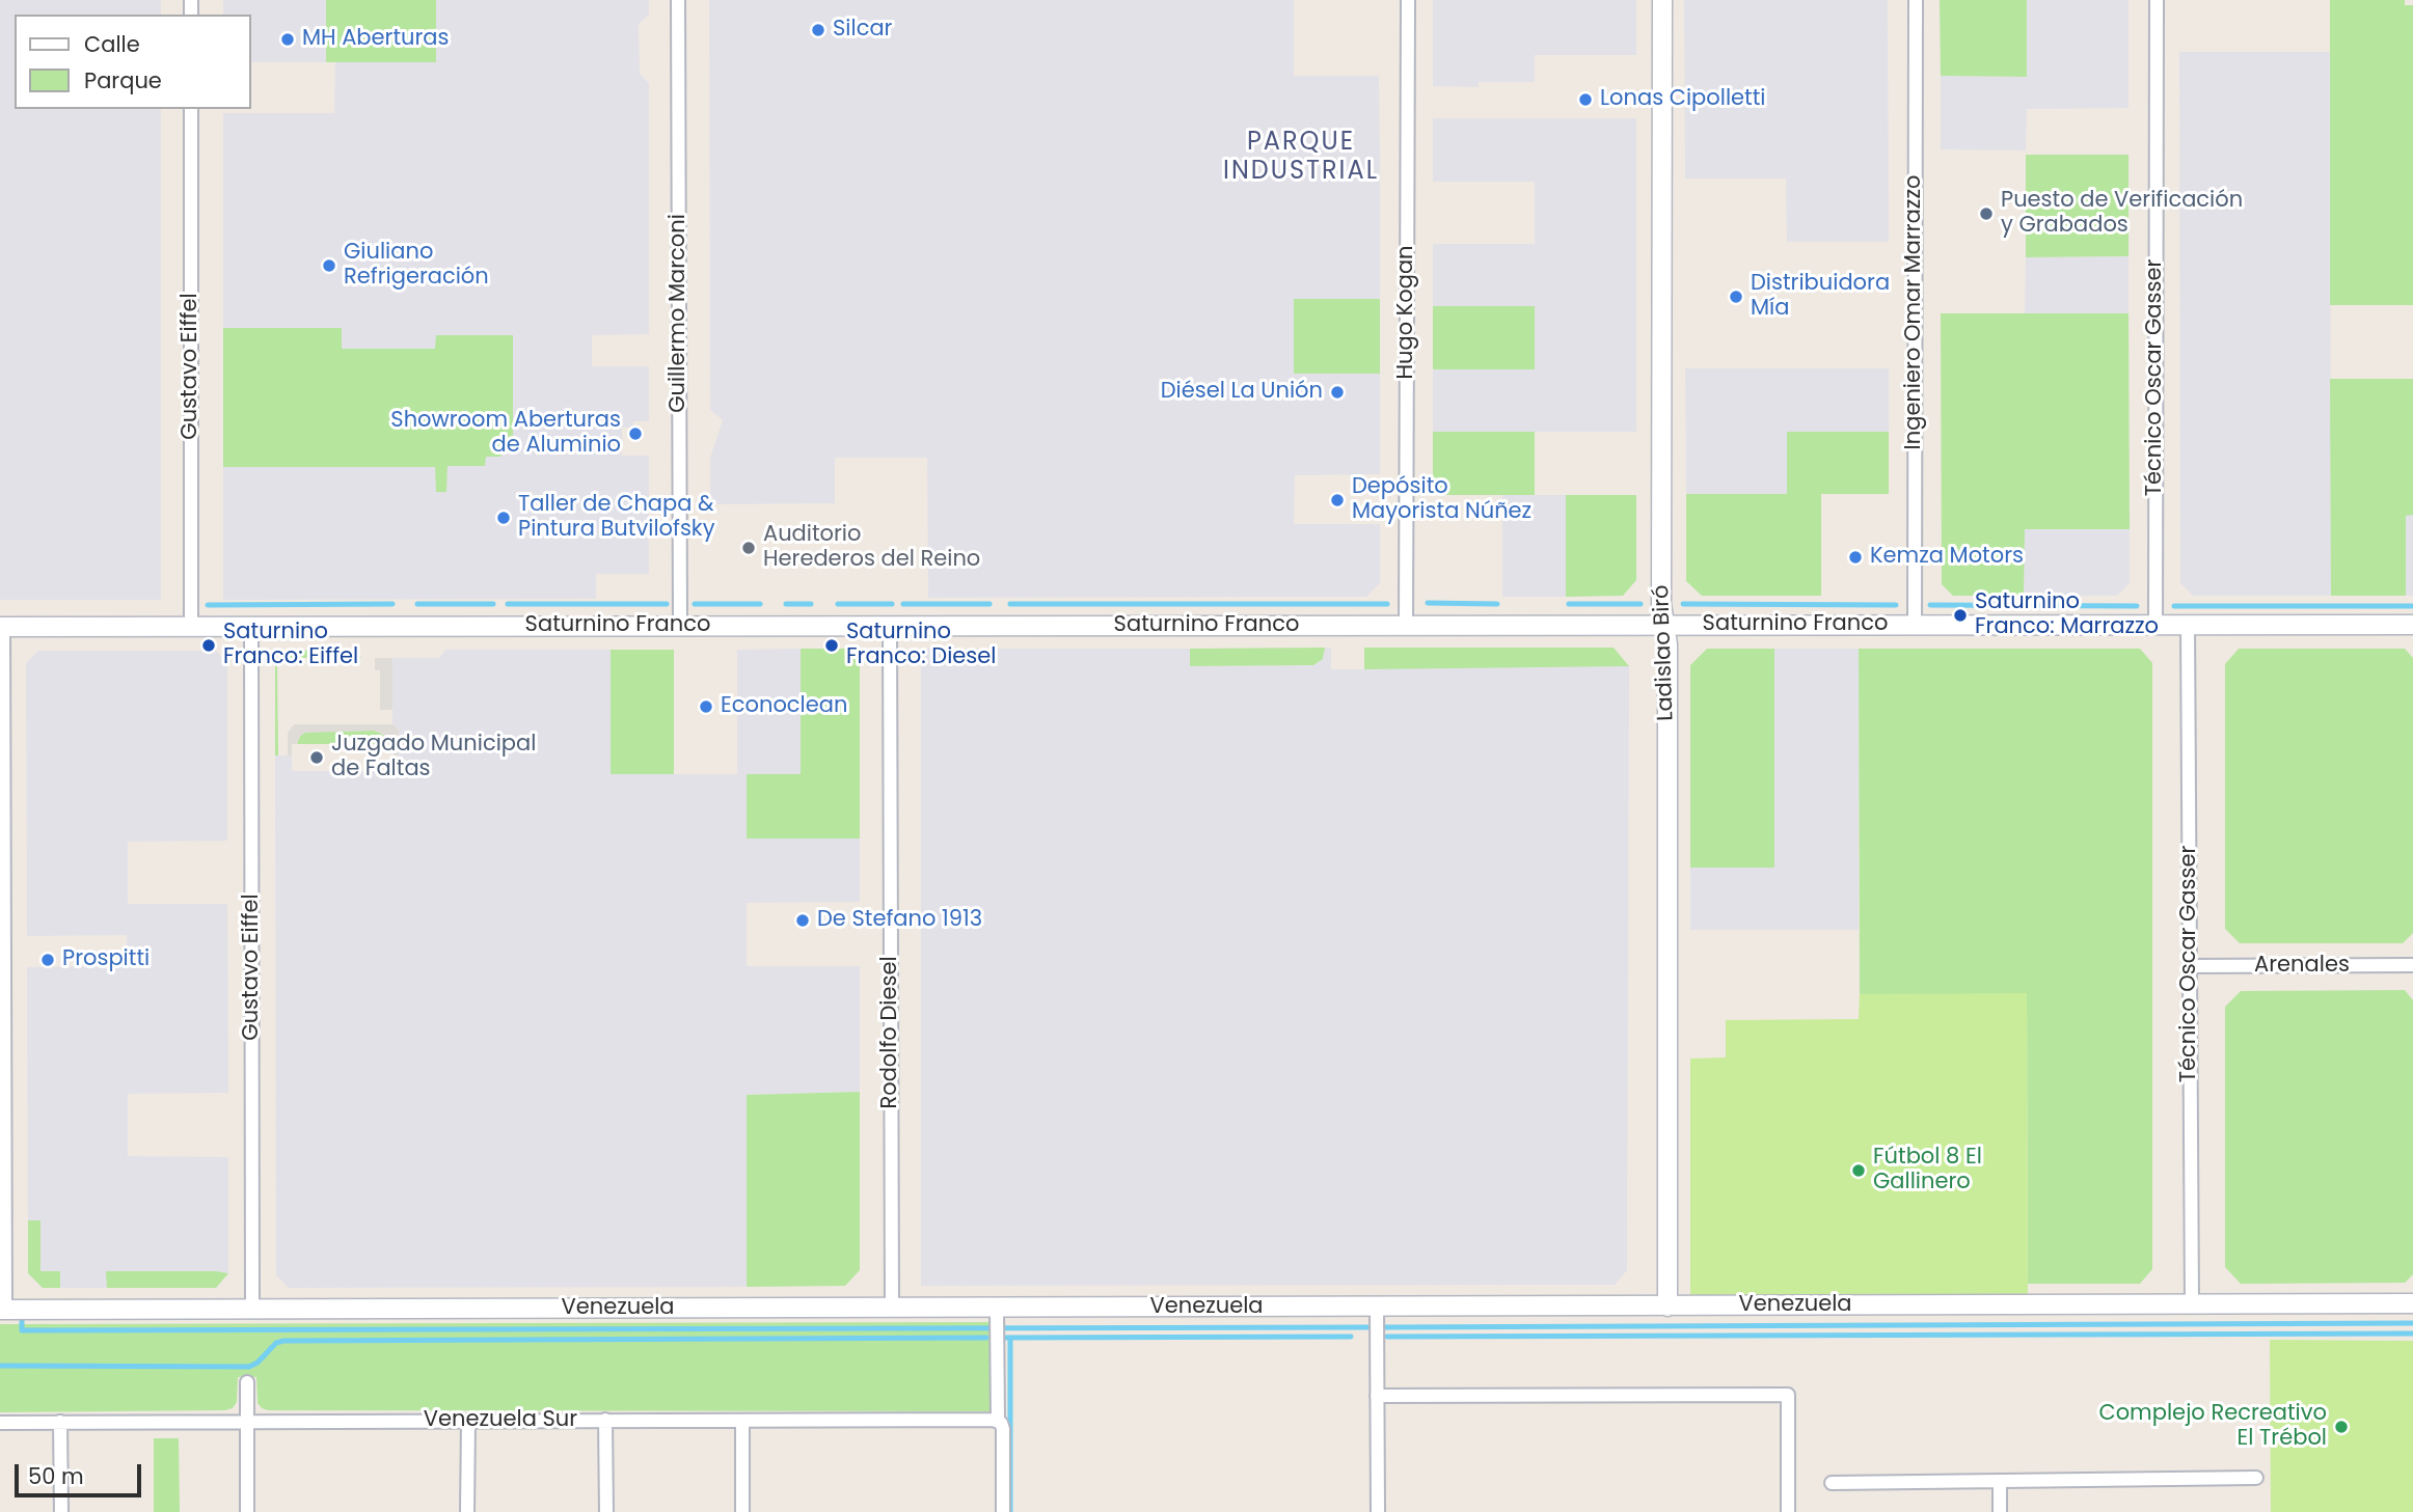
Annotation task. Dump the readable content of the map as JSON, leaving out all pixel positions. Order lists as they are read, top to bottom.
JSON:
{
  "streets": {
    "street": [
      "Hugo Kogan",
      "Ingeniero Omar Marrazzo",
      "Guillermo Marconi",
      "Gustavo Eiffel",
      "Técnico Oscar Gasser",
      "Saturnino Franco",
      "Ladislao Biró",
      "Arenales",
      "Rodolfo Diesel",
      "Venezuela",
      "Venezuela Sur"
    ]
  },
  "crossings": [
    ["Hugo Kogan", "Saturnino Franco"],
    ["Ingeniero Omar Marrazzo", "Saturnino Franco"],
    ["Guillermo Marconi", "Saturnino Franco"],
    ["Gustavo Eiffel", "Saturnino Franco"],
    ["Gustavo Eiffel", "Venezuela"],
    ["Técnico Oscar Gasser", "Saturnino Franco"],
    ["Técnico Oscar Gasser", "Arenales"],
    ["Técnico Oscar Gasser", "Venezuela"],
    ["Saturnino Franco", "Ladislao Biró"],
    ["Saturnino Franco", "Rodolfo Diesel"],
    ["Ladislao Biró", "Venezuela"],
    ["Rodolfo Diesel", "Venezuela"]
  ],
  "districts": ["PARQUE INDUSTRIAL"],
  "places": [
    "Silcar",
    "MH Aberturas",
    "Lonas Cipolletti",
    "Puesto de Verificación y Grabados",
    "Giuliano Refrigeración",
    "Distribuidora Mía",
    "Diésel La Unión",
    "Showroom Aberturas de Aluminio",
    "Depósito Mayorista Núñez",
    "Taller de Chapa & Pintura Butvilofsky",
    "Auditorio Herederos del Reino",
    "Kemza Motors",
    "Saturnino Franco: Marrazzo",
    "Saturnino Franco: Eiffel",
    "Saturnino Franco: Diesel",
    "Econoclean",
    "Juzgado Municipal de Faltas",
    "De Stefano 1913",
    "Prospitti",
    "Fútbol 8 El Gallinero",
    "Complejo Recreativo El Trébol"
  ],
  "legend": ["Calle", "Parque"],
  "scale_bar": "50 m"
}
